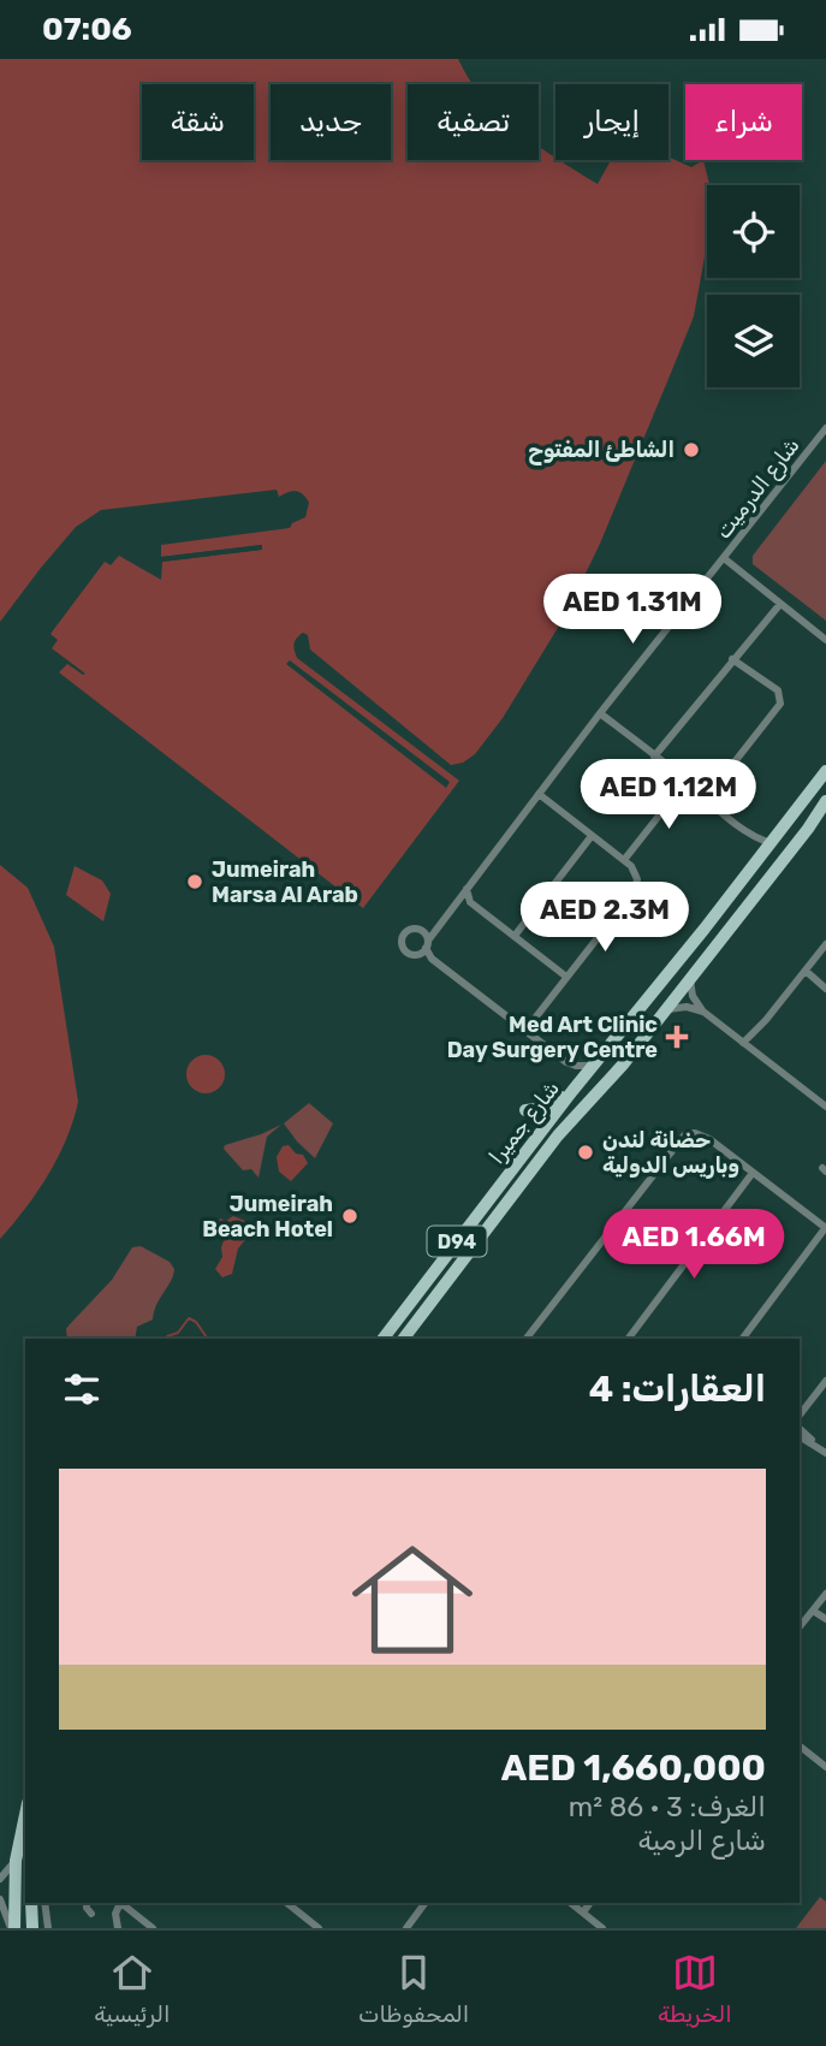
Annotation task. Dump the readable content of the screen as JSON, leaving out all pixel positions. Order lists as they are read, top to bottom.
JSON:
{
  "streets": {
    "main road": ["شارع جميرا", "D94"],
    "street": ["شارع الدرميت"]
  },
  "crossings": [
    ["شارع الدرميت", "شارع جميرا"]
  ],
  "places": {
    "other": [
      "الشاطئ المفتوح",
      "Jumeirah Marsa Al Arab",
      "حضانة لندن وباريس الدولية",
      "Jumeirah Beach Hotel"
    ],
    "health": ["Med Art Clinic Day Surgery Centre"]
  },
  "page": {
    "status": "07:06",
    "chip": [
      "شراء",
      "إيجار",
      "تصفية",
      "جديد",
      "شقة"
    ],
    "price": [
      "AED 1.31M",
      "AED 1.12M",
      "AED 2.3M",
      "AED 1.66M"
    ],
    "heading": "العقارات: 4",
    "list": [
      {
        "name": "AED 1,660,000",
        "note": "الغرف: 3 · 86 m² · شارع الرمية"
      }
    ],
    "tabs": ["الخريطة", "المحفوظات", "الرئيسية"]
  }
}
